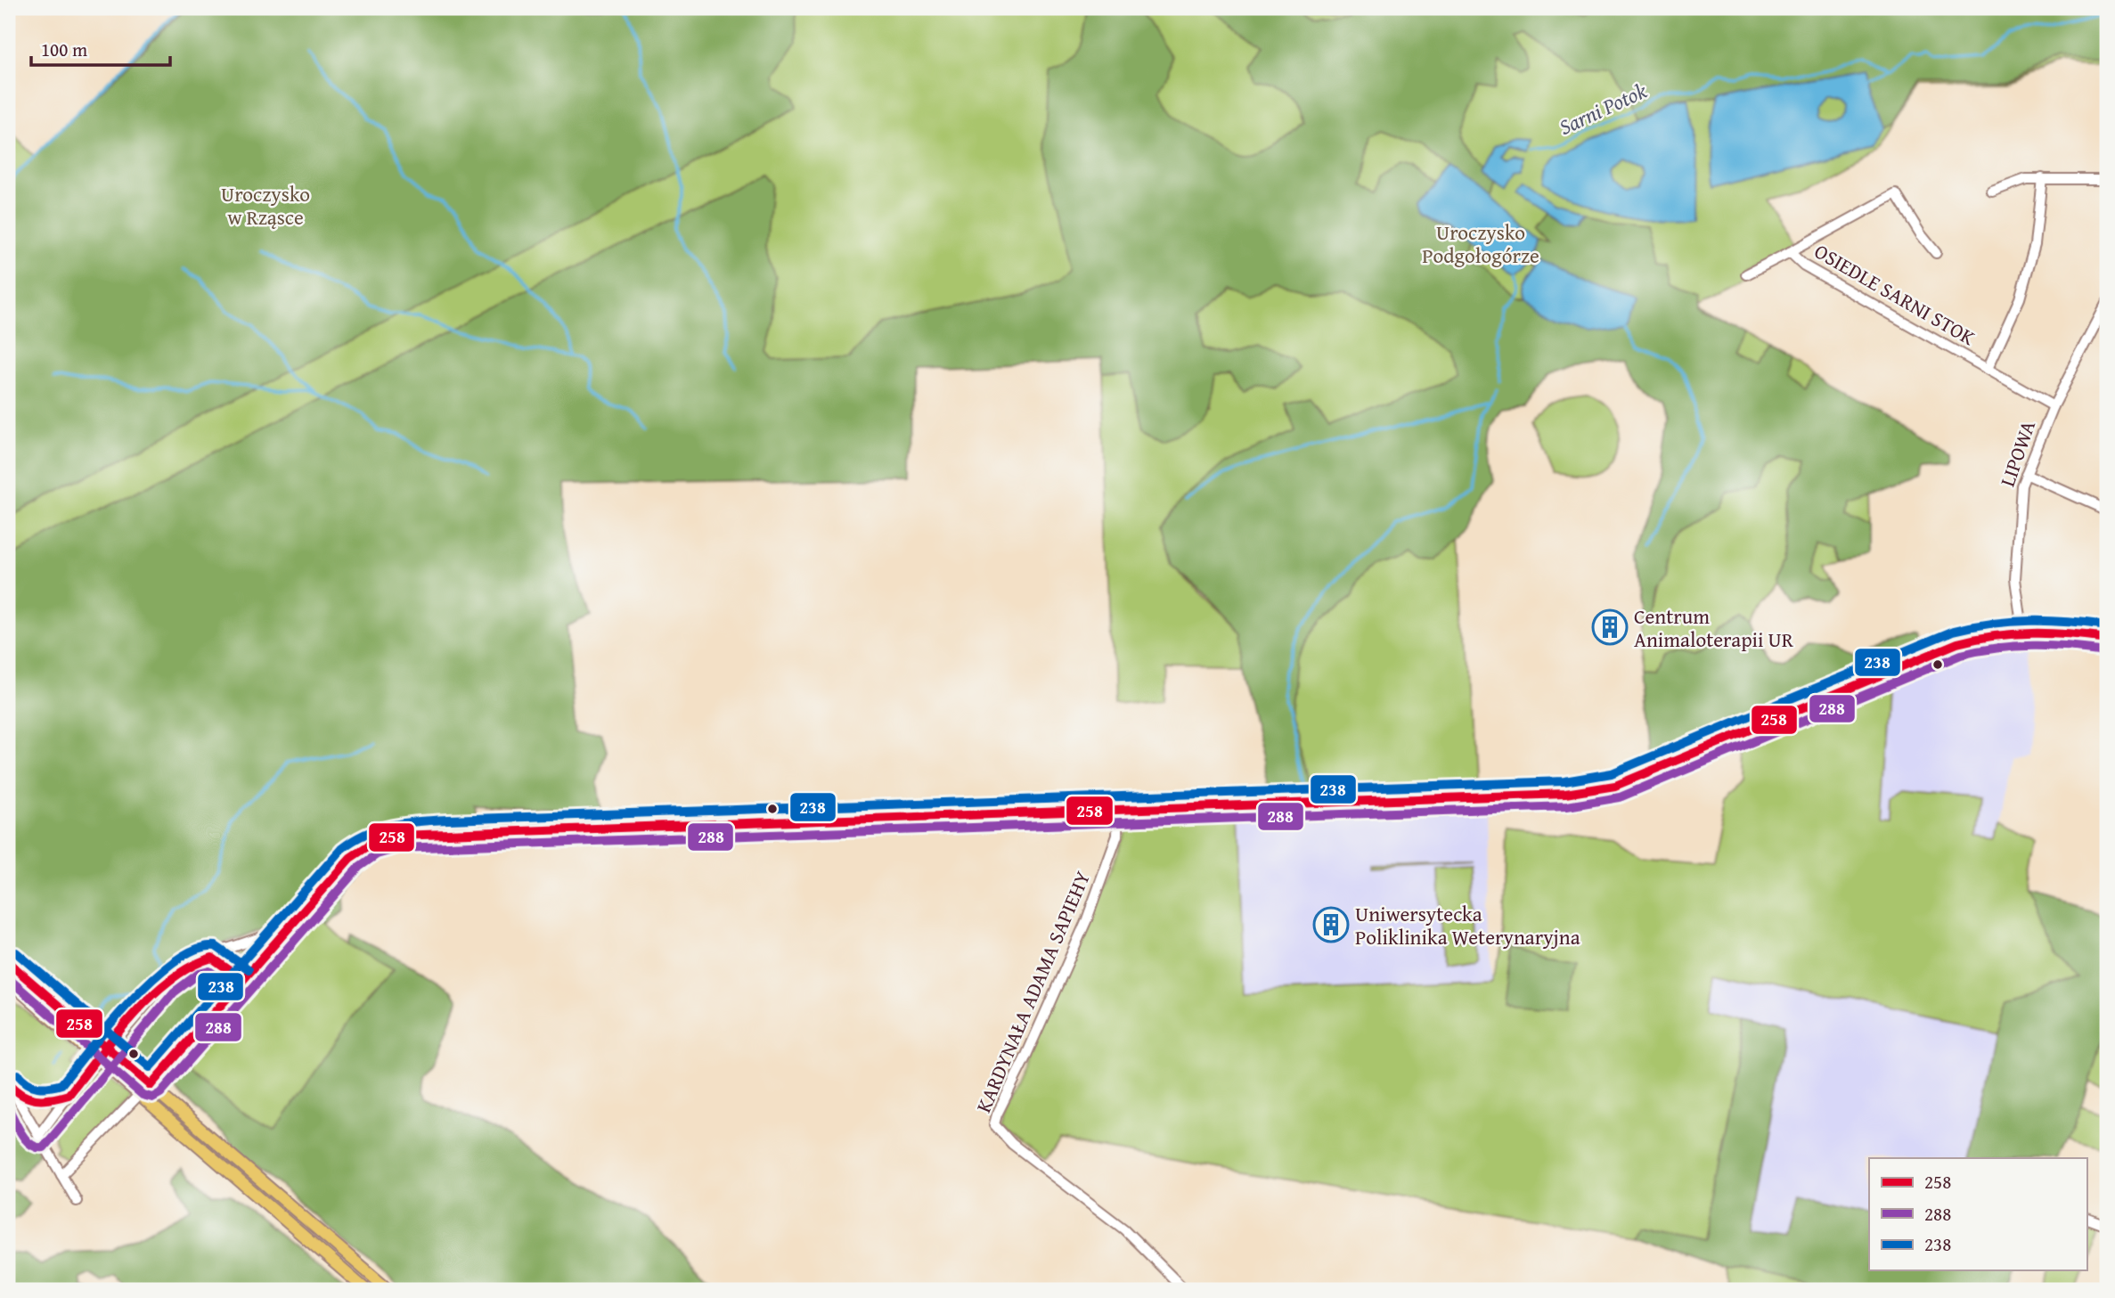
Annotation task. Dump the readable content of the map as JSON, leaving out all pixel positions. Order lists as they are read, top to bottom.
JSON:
{
  "streets": {
    "street": ["OSIEDLE SARNI STOK", "LIPOWA", "KARDYNAŁA ADAMA SAPIEHY"]
  },
  "crossings": [
    ["OSIEDLE SARNI STOK", "LIPOWA"]
  ],
  "water": ["Sarni Potok"],
  "parks": ["Uroczysko w Rząsce", "Uroczysko Podgołogórze"],
  "places": {
    "building": ["Centrum Animaloterapii UR", "Uniwersytecka Poliklinika Weterynaryjna"]
  },
  "lines": ["transit line 238", "transit line 258", "transit line 288"],
  "legend": ["258", "288", "238"],
  "scale_bar": "100 m"
}
